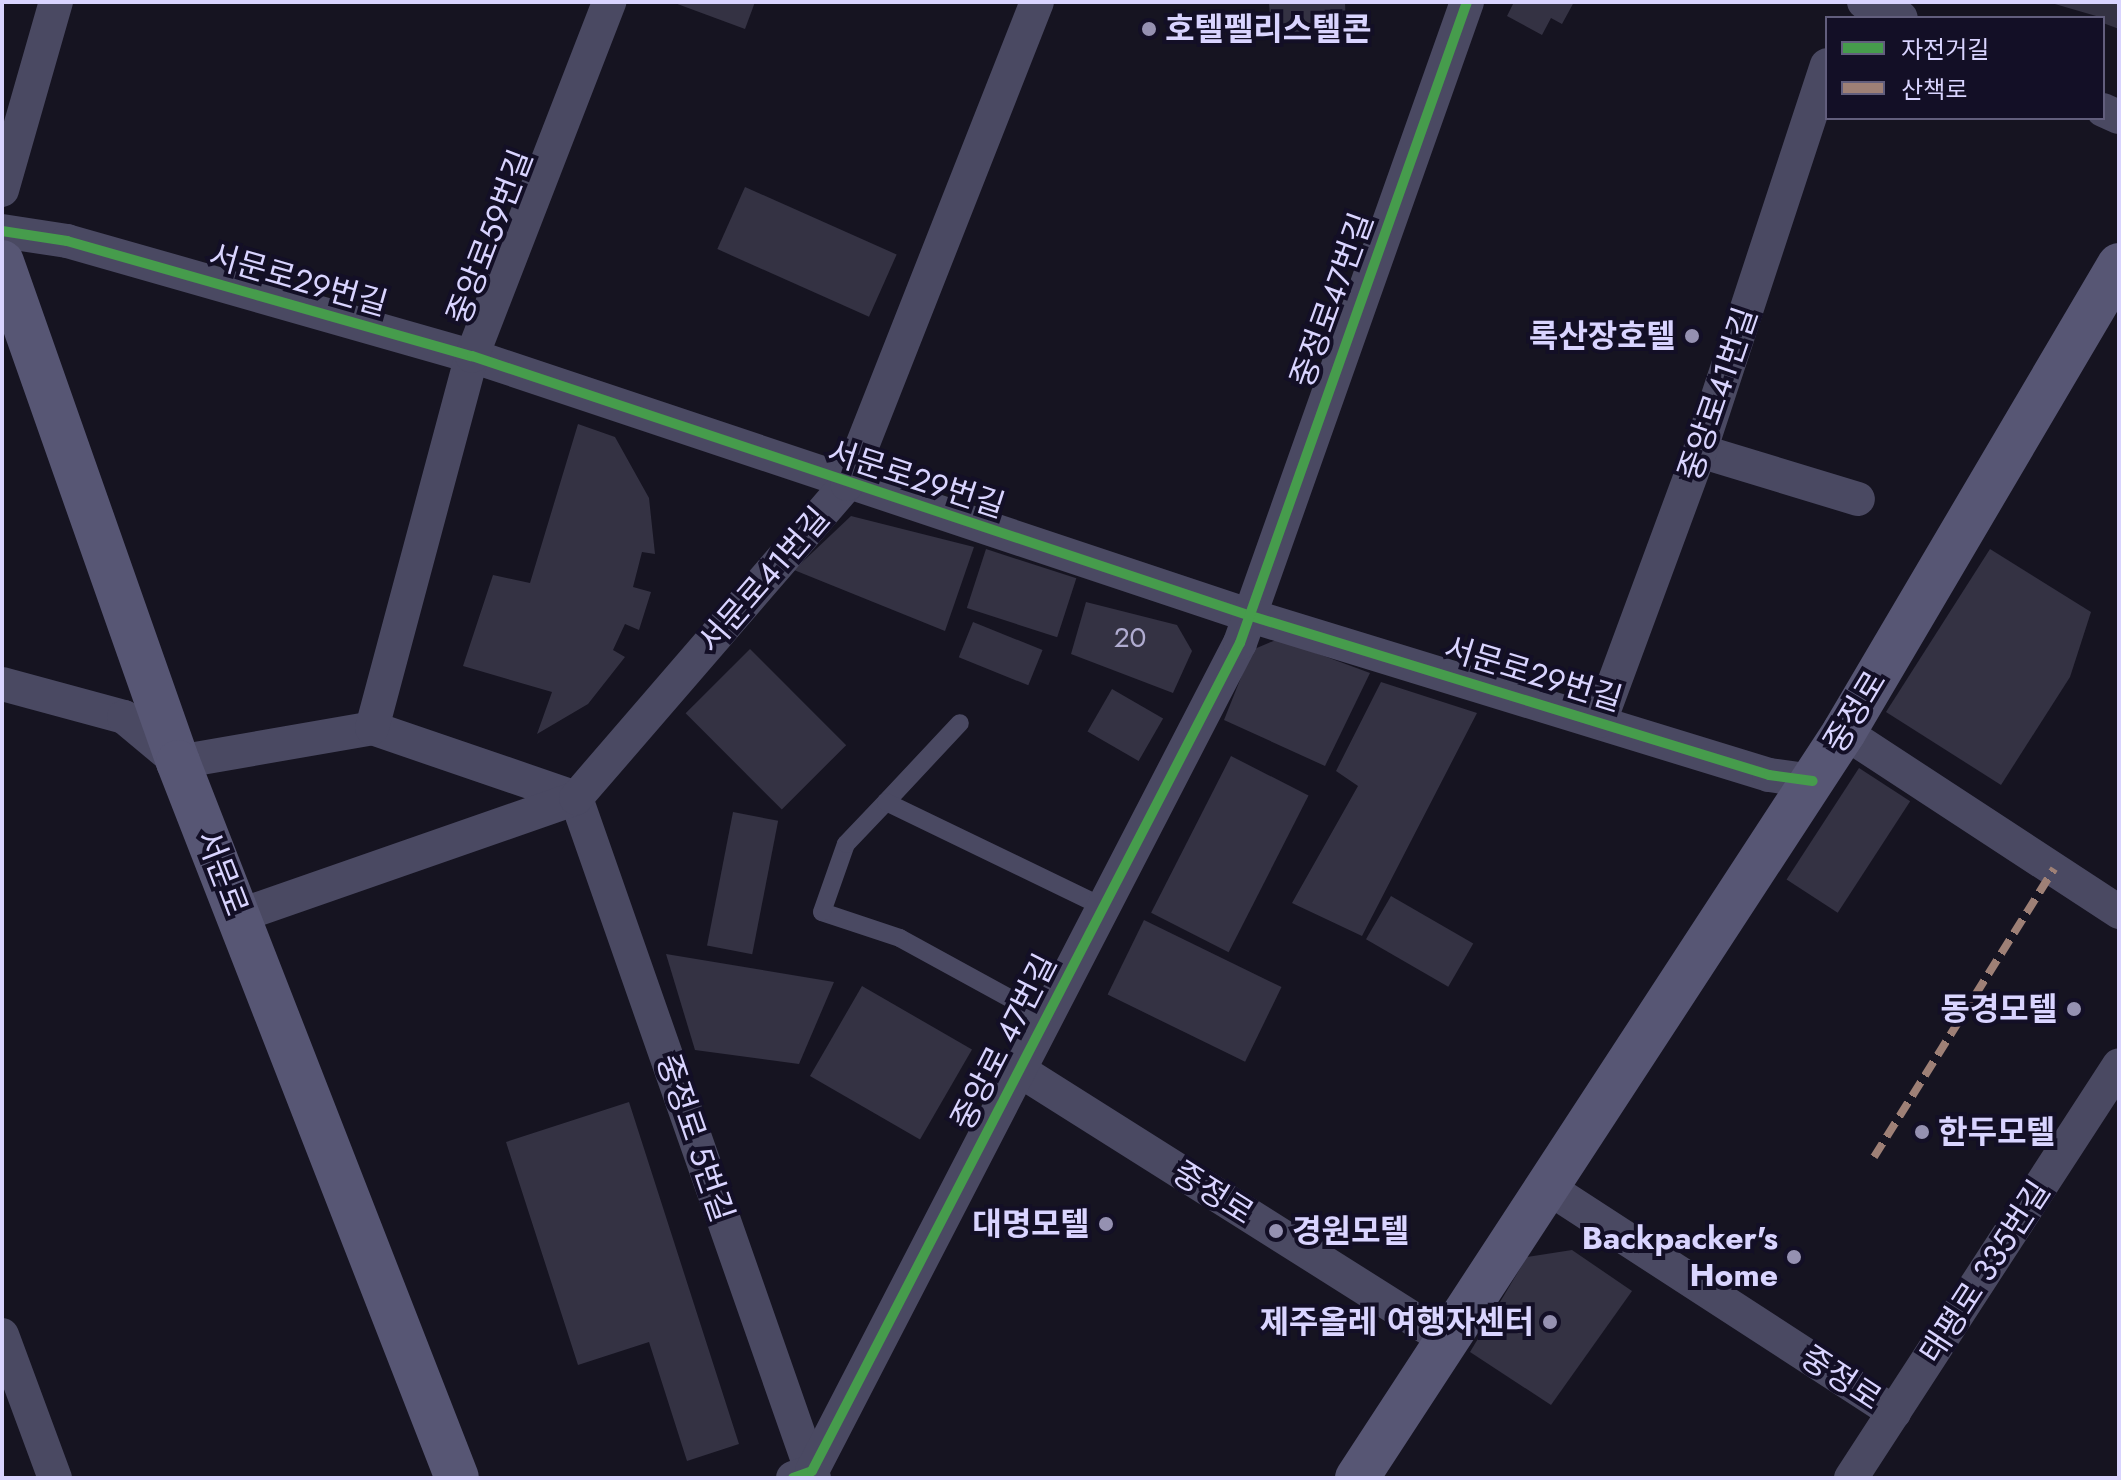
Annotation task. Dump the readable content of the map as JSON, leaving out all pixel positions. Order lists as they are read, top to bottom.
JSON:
{
  "streets": {
    "street": [
      "중앙로59번길",
      "서문로29번길",
      "중정로47번길",
      "중앙로41번길",
      "서문로41번길",
      "중정로",
      "서문로",
      "중앙로 47번길",
      "중정로 5번길",
      "태평로 335번길"
    ]
  },
  "crossings": [
    ["중앙로59번길", "서문로29번길"],
    ["서문로29번길", "중정로47번길"],
    ["서문로29번길", "중앙로41번길"],
    ["서문로29번길", "서문로41번길"],
    ["서문로29번길", "중정로"],
    ["서문로29번길", "중앙로 47번길"],
    ["중정로47번길", "중앙로 47번길"],
    ["서문로41번길", "서문로"],
    ["서문로41번길", "중정로 5번길"],
    ["중정로", "중앙로 47번길"],
    ["중정로", "태평로 335번길"],
    ["중앙로 47번길", "중정로 5번길"]
  ],
  "places": [
    "호텔펠리스텔콘",
    "록산장호텔",
    "동경모텔",
    "한두모텔",
    "대명모텔",
    "경원모텔",
    "Backpacker's Home",
    "제주올레 여행자센터"
  ],
  "house_numbers": ["20"],
  "legend": ["자전거길", "산책로"]
}
